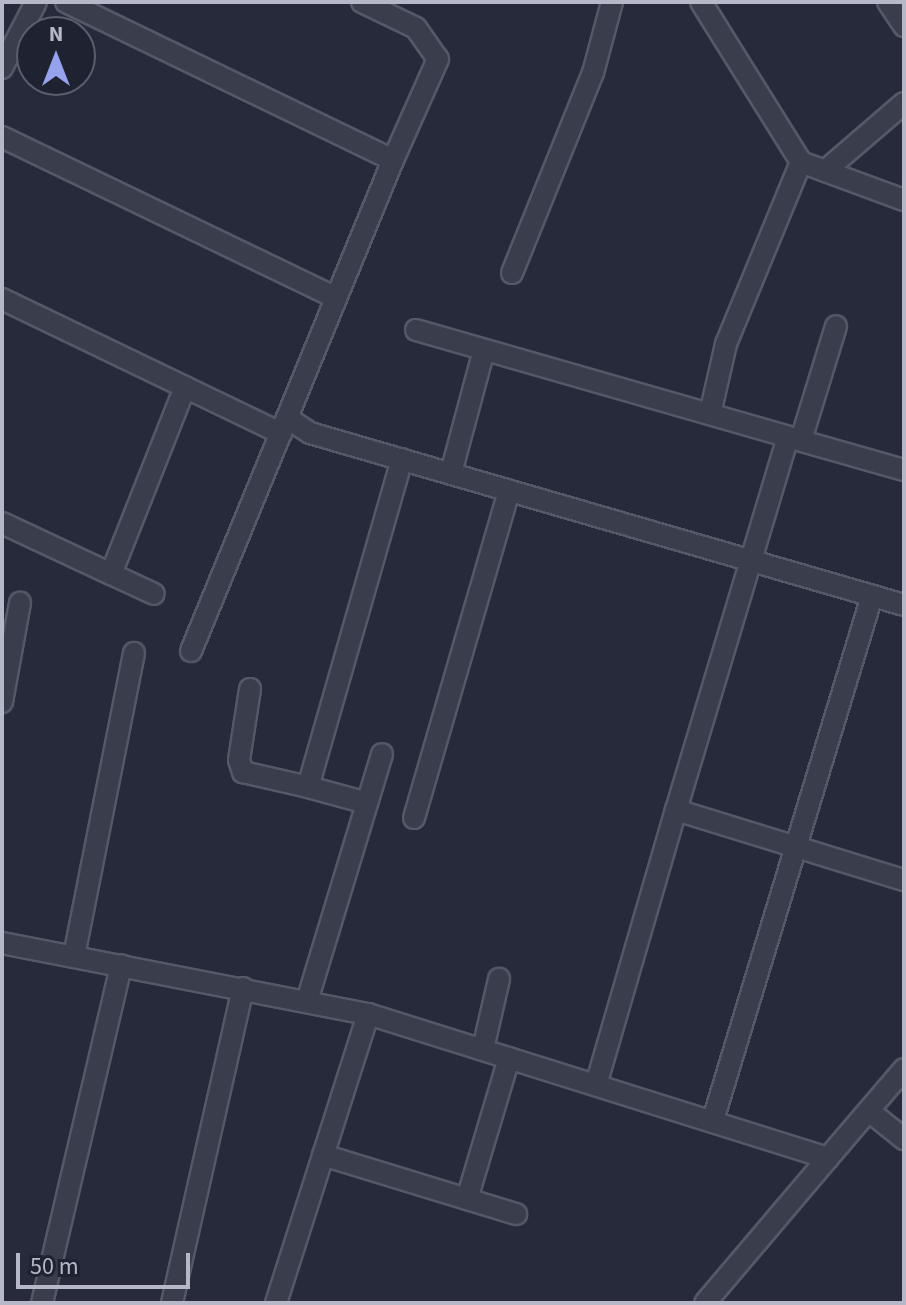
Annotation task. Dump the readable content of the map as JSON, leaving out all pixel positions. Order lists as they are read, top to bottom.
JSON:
{
  "scale_bar": "50 m",
  "north": "top"
}
